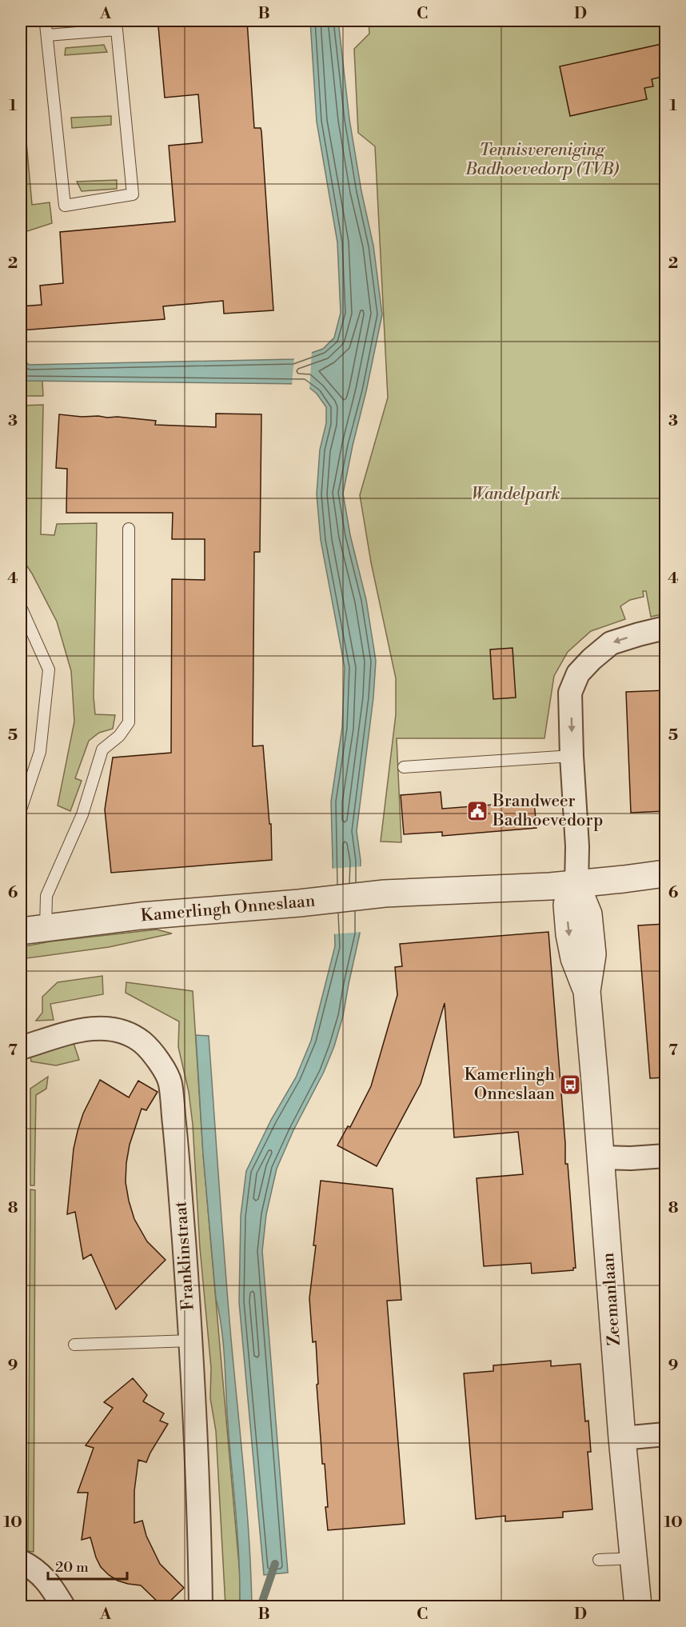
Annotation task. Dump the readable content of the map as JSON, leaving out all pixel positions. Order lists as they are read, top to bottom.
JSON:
{
  "streets": {
    "street": ["Kamerlingh Onneslaan", "Franklinstraat", "Zeemanlaan"]
  },
  "crossings": [
    ["Kamerlingh Onneslaan", "Zeemanlaan"]
  ],
  "parks": ["Tennisvereniging Badhoevedorp (TVB)", "Wandelpark"],
  "places": {
    "public building": ["Brandweer Badhoevedorp"],
    "bus stop": ["Kamerlingh Onneslaan"]
  },
  "scale_bar": "20 m",
  "grid": {
    "columns": [
      "A",
      "B",
      "C",
      "D"
    ],
    "rows": [
      "1",
      "2",
      "3",
      "4",
      "5",
      "6",
      "7",
      "8",
      "9",
      "10"
    ]
  }
}
